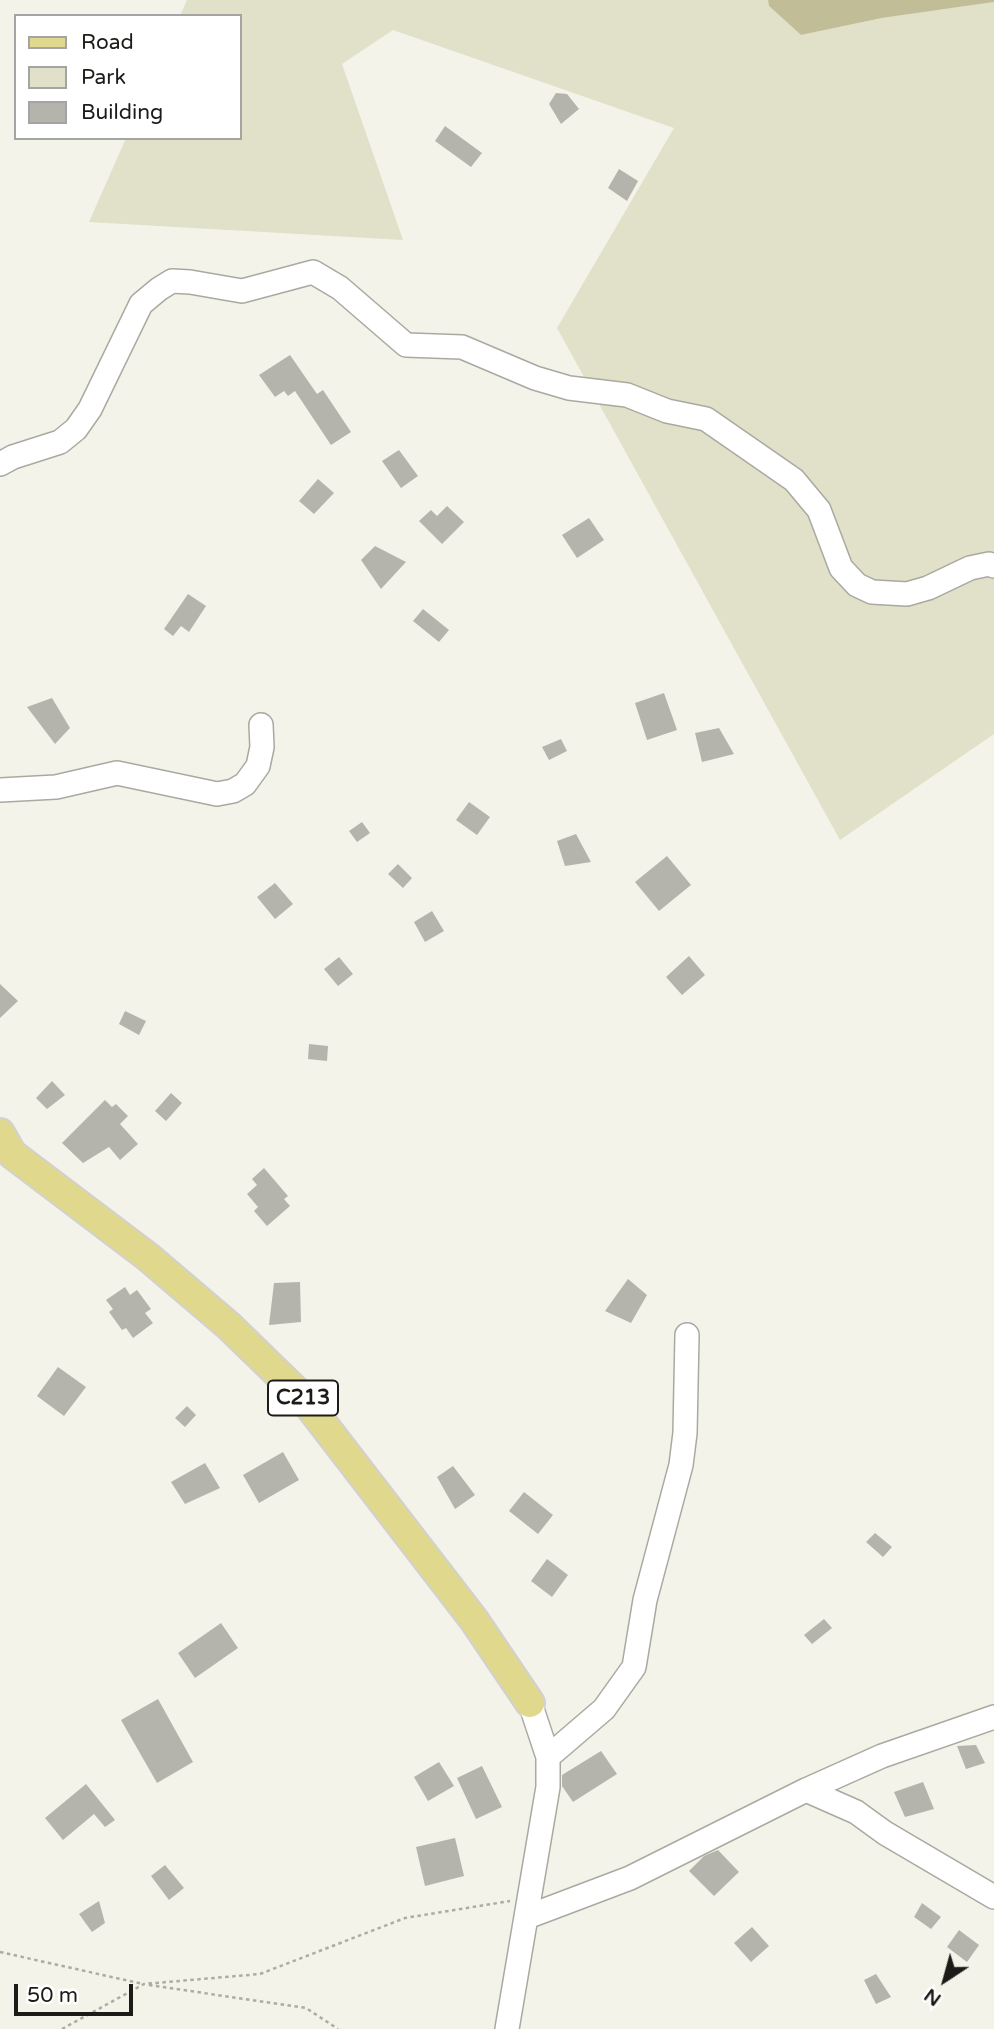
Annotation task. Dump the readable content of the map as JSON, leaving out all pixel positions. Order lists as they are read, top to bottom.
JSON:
{
  "streets": {
    "main road": ["C213"]
  },
  "legend": ["Road", "Park", "Building"],
  "scale_bar": "50 m",
  "north": "bottom left"
}
